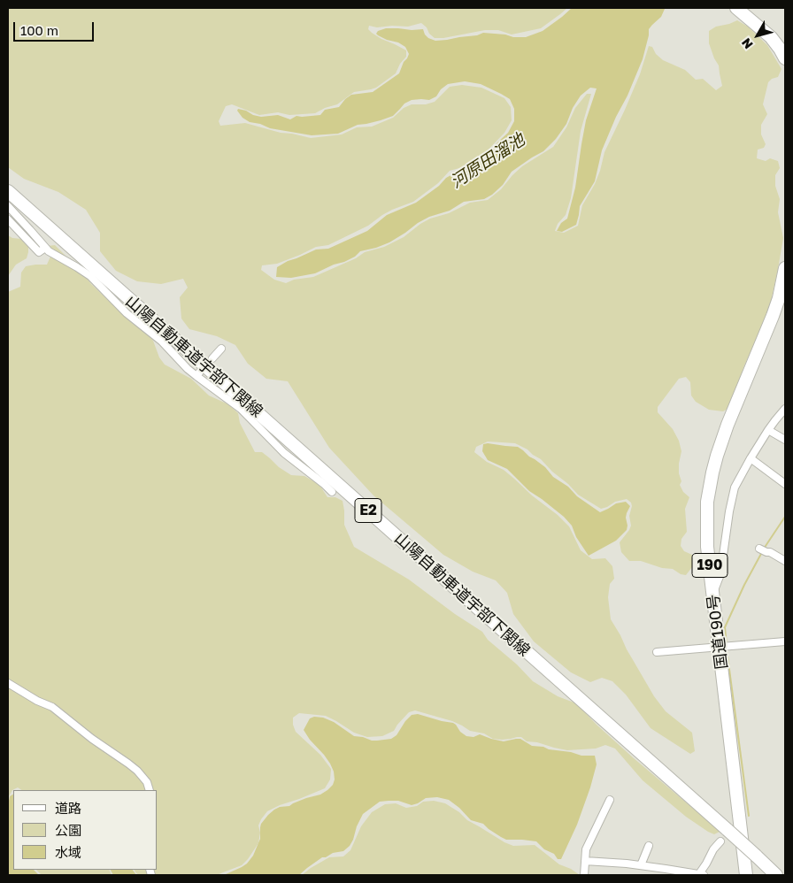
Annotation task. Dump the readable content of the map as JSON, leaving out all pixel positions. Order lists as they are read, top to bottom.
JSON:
{
  "streets": {
    "highway": [
      "山陽自動車道宇部下関線",
      "E2",
      "190",
      "国道190号"
    ]
  },
  "water": ["河原田溜池"],
  "legend": ["道路", "公園", "水域"],
  "scale_bar": "100 m",
  "north": "bottom left"
}
